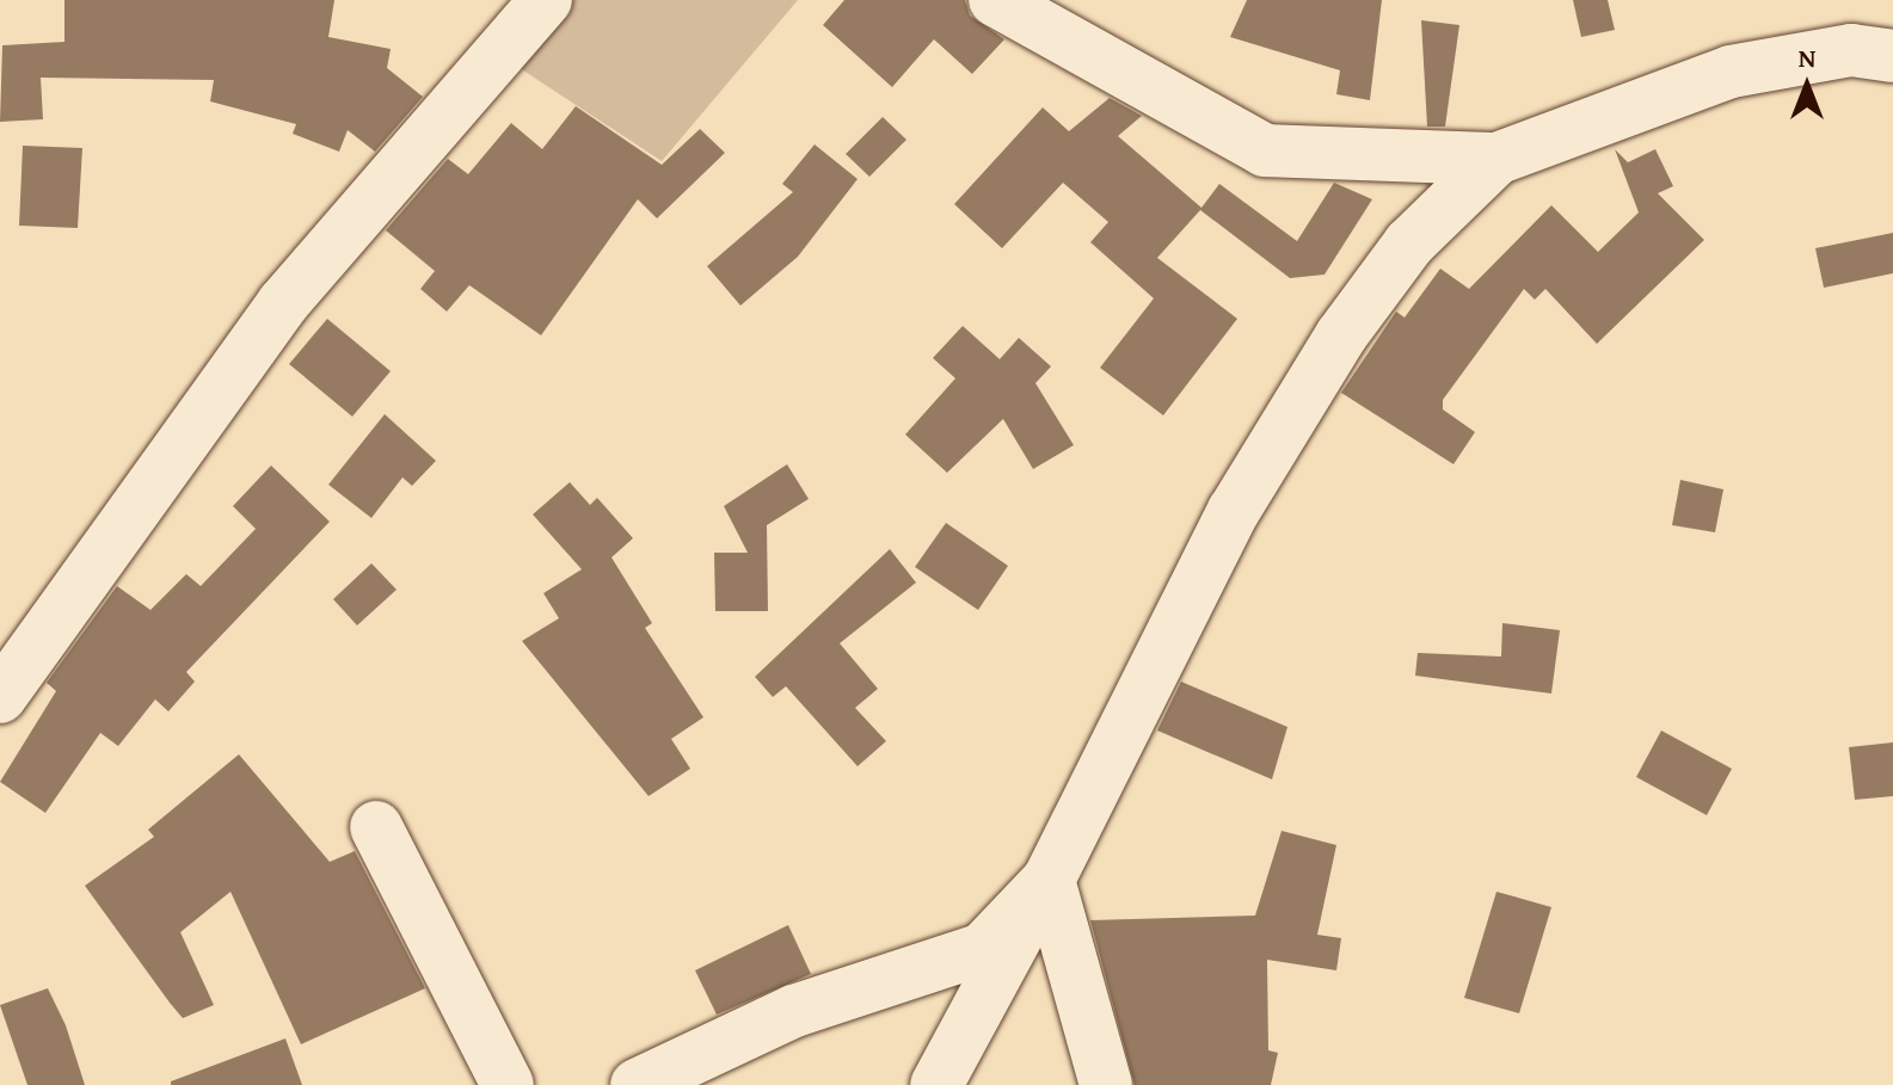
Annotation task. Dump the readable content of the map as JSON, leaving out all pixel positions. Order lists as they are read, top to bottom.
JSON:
{
  "north": "top"
}
